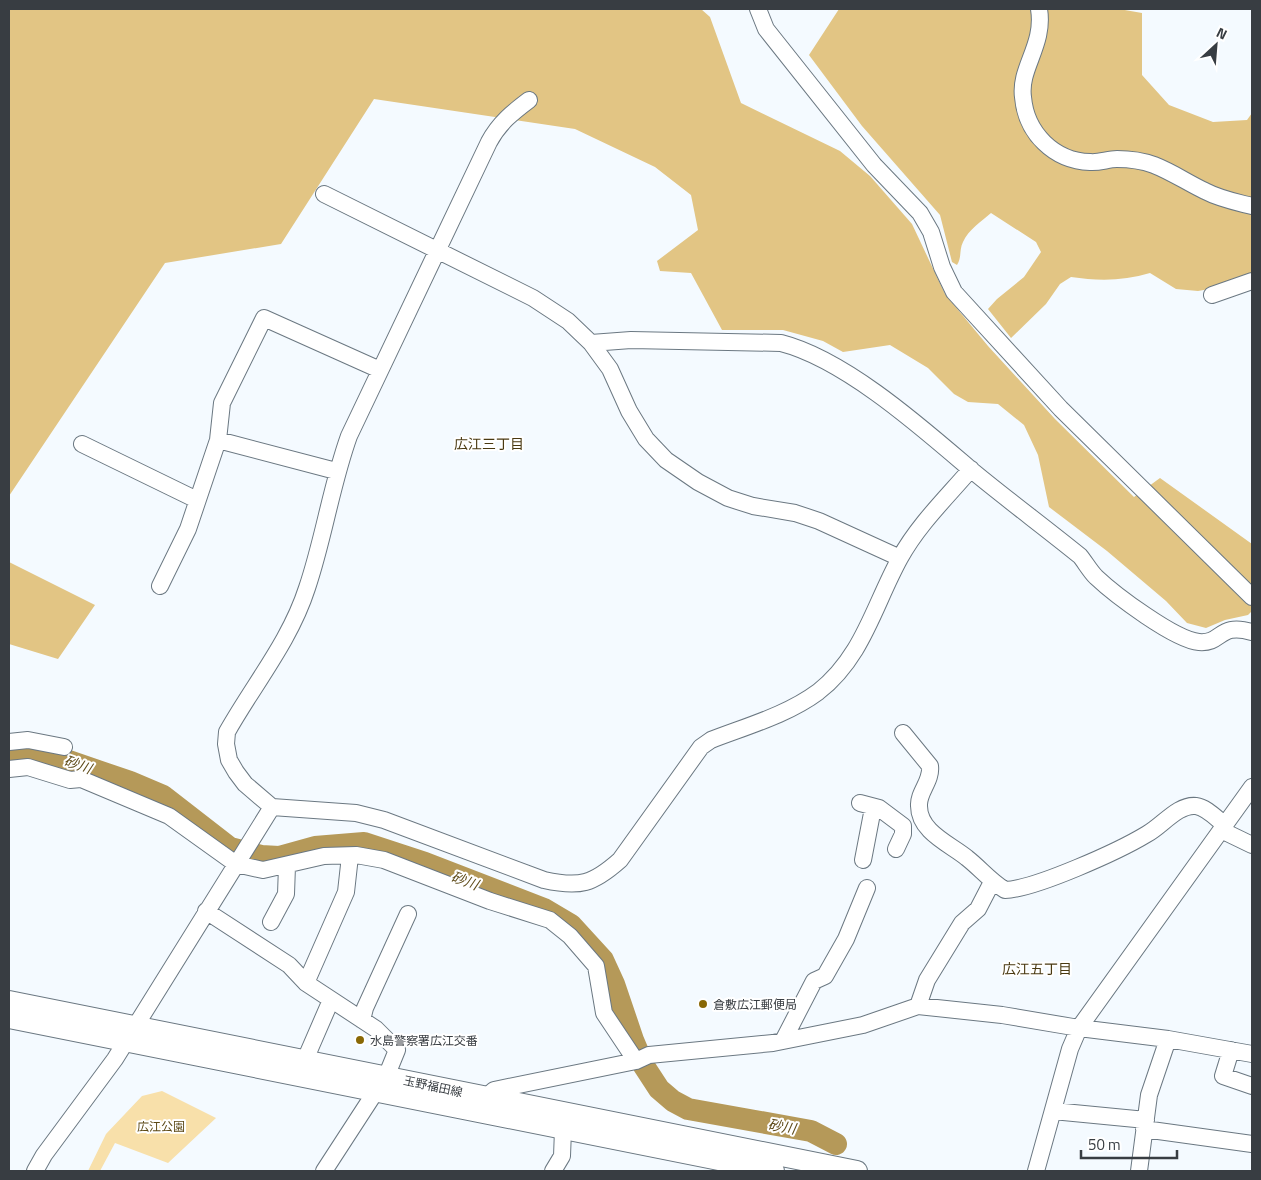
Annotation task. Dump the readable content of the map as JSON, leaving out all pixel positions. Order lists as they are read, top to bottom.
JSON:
{
  "streets": {
    "main road": ["玉野福田線"]
  },
  "districts": ["広江三丁目", "広江五丁目"],
  "water": ["砂川"],
  "parks": ["広江公園"],
  "places": ["倉敷広江郵便局", "水島警察署広江交番"],
  "scale_bar": "50 m",
  "north": "top right"
}
